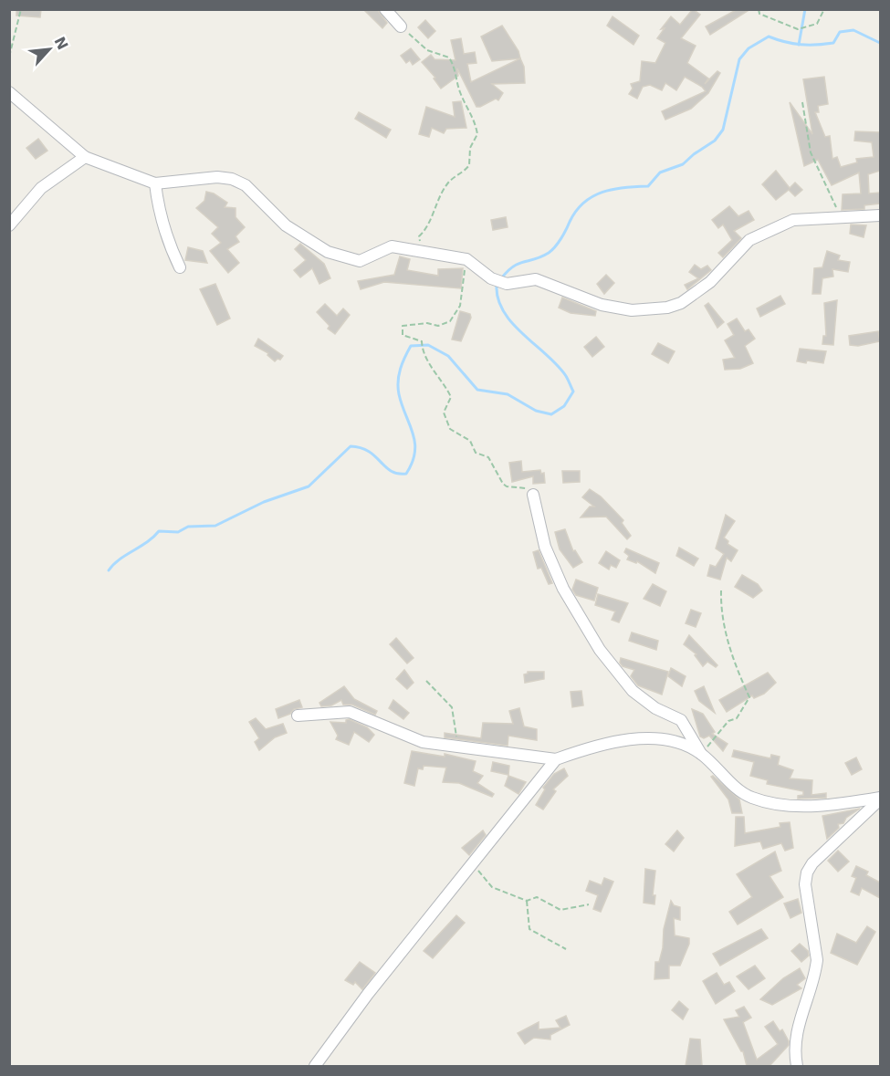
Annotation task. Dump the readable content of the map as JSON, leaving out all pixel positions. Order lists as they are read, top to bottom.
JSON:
{
  "north": "top right"
}
